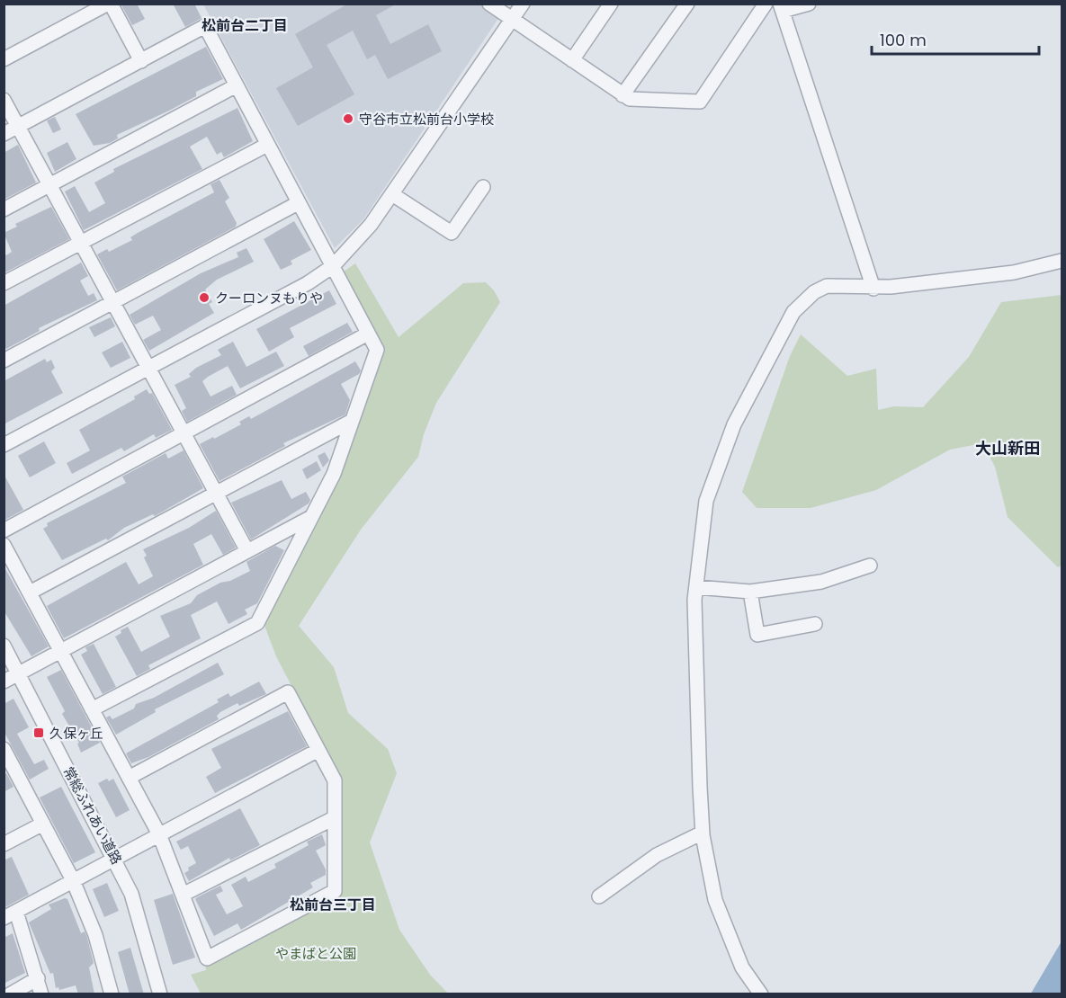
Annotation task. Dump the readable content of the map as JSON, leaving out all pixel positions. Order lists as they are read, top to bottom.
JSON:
{
  "streets": {
    "street": ["常総ふれあい道路"]
  },
  "districts": ["松前台二丁目", "大山新田", "松前台三丁目"],
  "parks": ["やまばと公園"],
  "places": {
    "other": ["守谷市立松前台小学校", "クーロンヌもりや"],
    "transit": ["久保ヶ丘"]
  },
  "scale_bar": "100 m"
}
